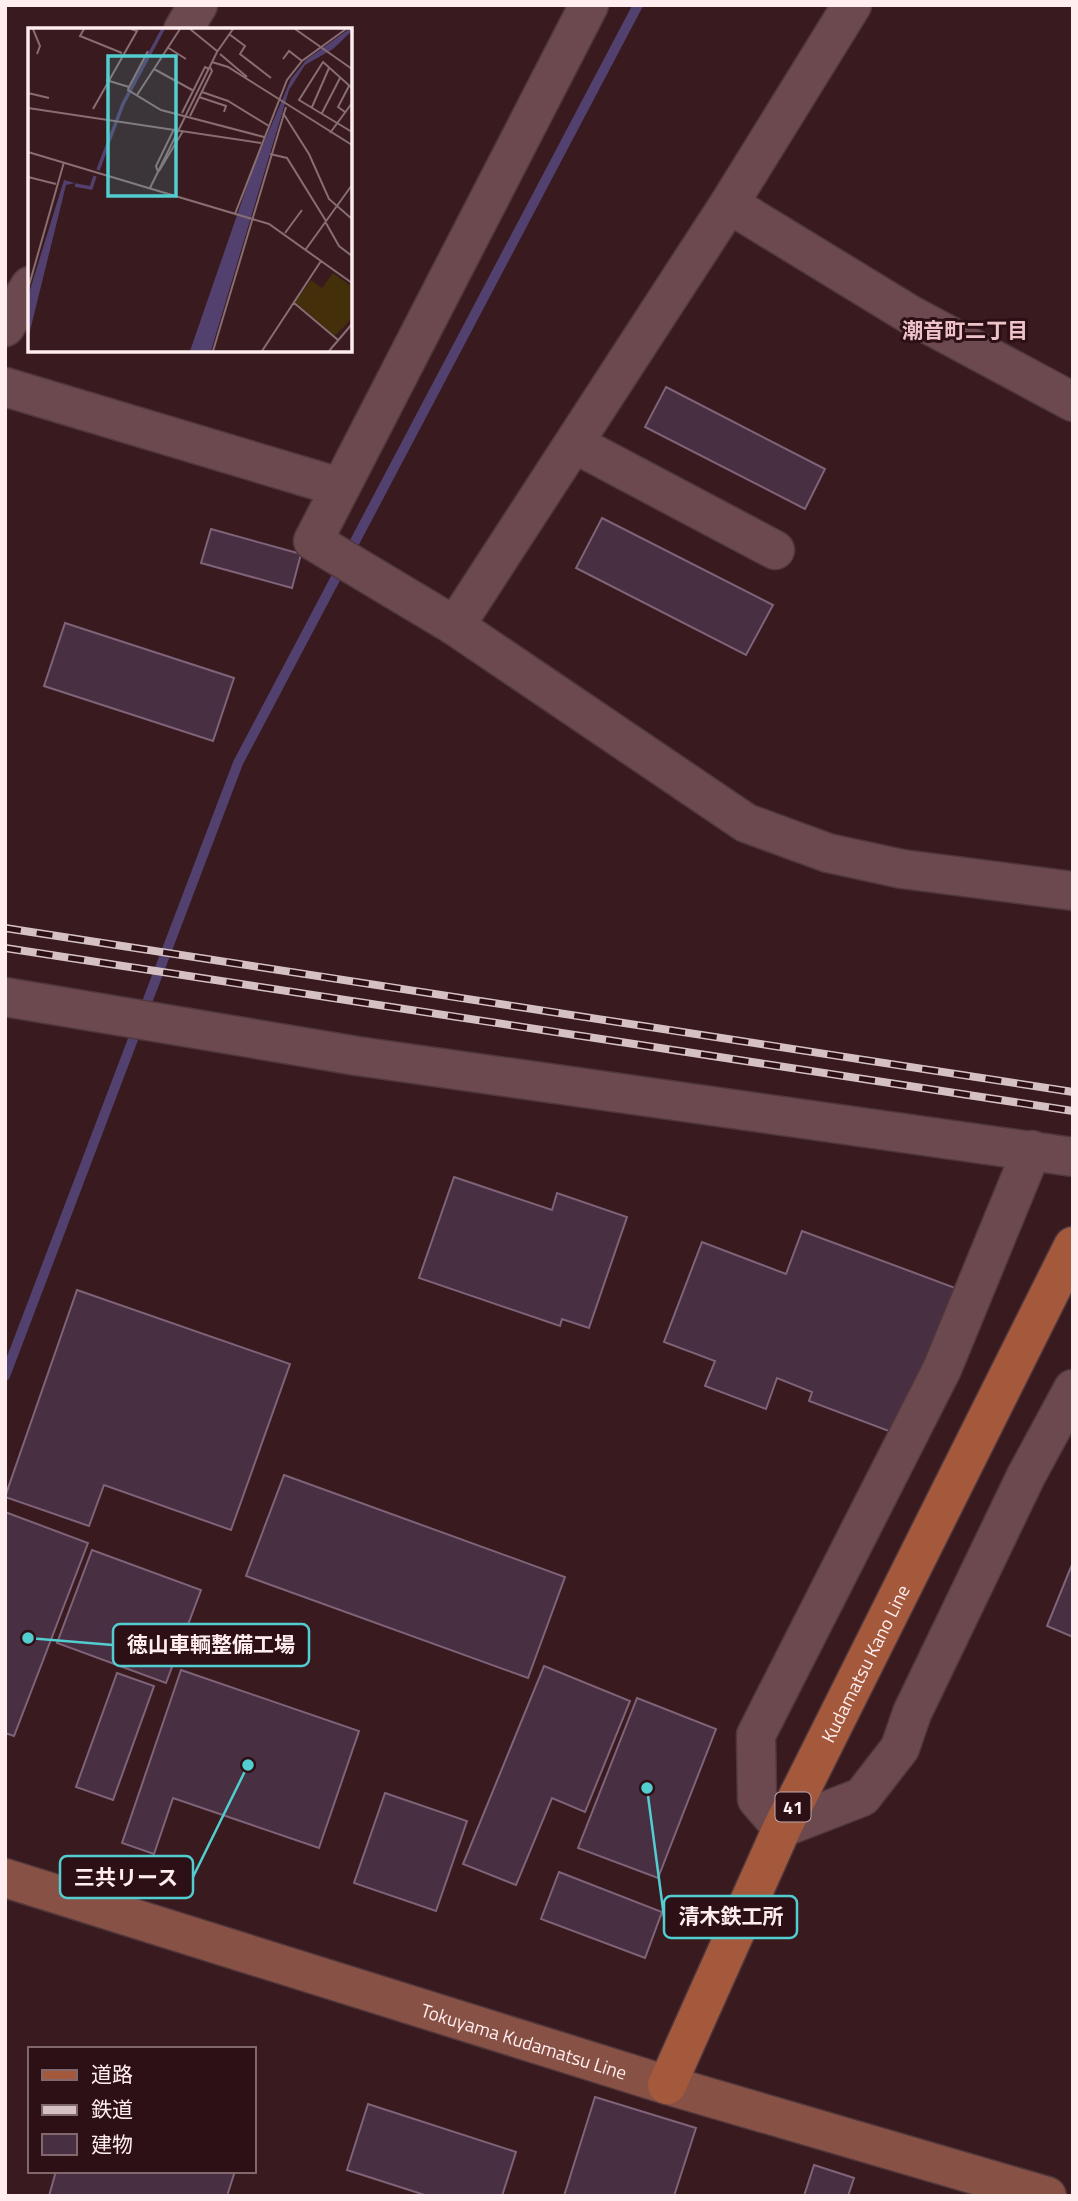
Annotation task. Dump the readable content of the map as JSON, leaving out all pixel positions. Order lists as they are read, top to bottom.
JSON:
{
  "streets": {
    "main road": ["Kudamatsu Kano Line", "41", "Tokuyama Kudamatsu Line"]
  },
  "crossings": [
    ["Kudamatsu Kano Line", "Tokuyama Kudamatsu Line"]
  ],
  "districts": ["潮音町二丁目"],
  "places": ["徳山車輌整備工場", "三共リース", "清木鉄工所"],
  "legend": ["道路", "鉄道", "建物"]
}
